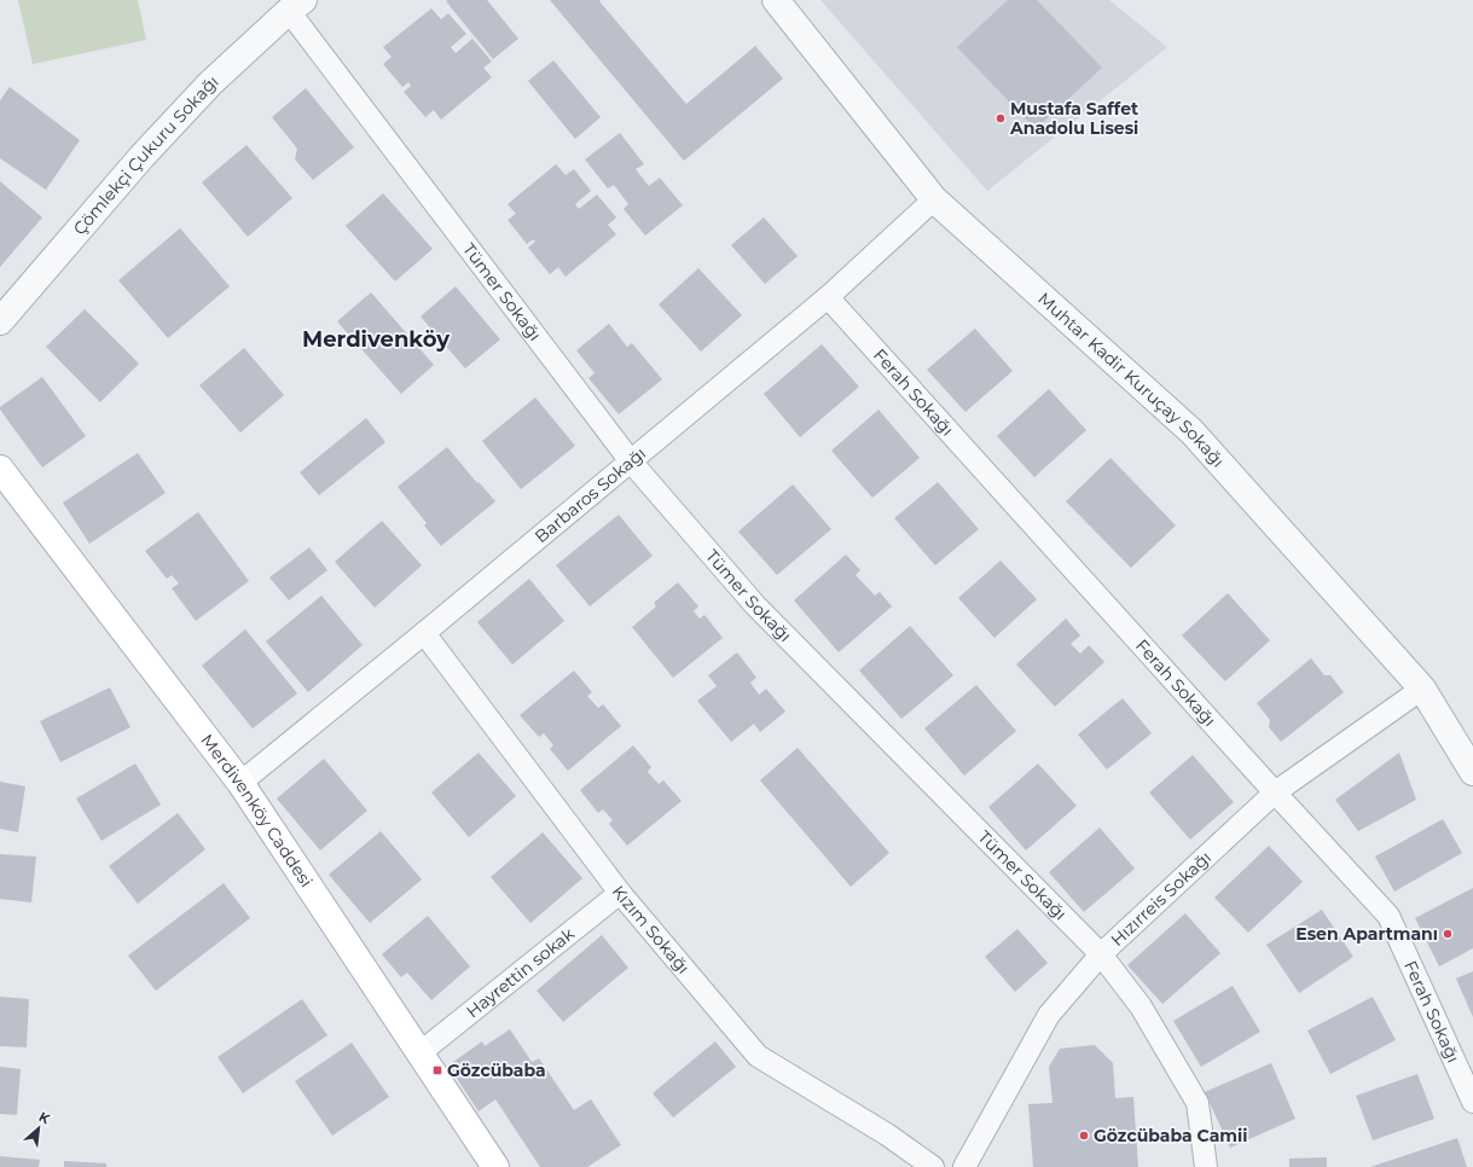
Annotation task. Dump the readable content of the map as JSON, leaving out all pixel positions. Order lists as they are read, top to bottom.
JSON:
{
  "streets": {
    "main road": ["Merdivenköy Caddesi"],
    "street": [
      "Çömlekçi Çukuru Sokağı",
      "Tümer Sokağı",
      "Muhtar Kadir Kuruçay Sokağı",
      "Ferah Sokağı",
      "Barbaros Sokağı",
      "Hızırreis Sokağı",
      "Kızım Sokağı",
      "Hayrettin sokak"
    ]
  },
  "crossings": [
    ["Çömlekçi Çukuru Sokağı", "Tümer Sokağı"],
    ["Tümer Sokağı", "Barbaros Sokağı"],
    ["Tümer Sokağı", "Hızırreis Sokağı"],
    ["Muhtar Kadir Kuruçay Sokağı", "Barbaros Sokağı"],
    ["Muhtar Kadir Kuruçay Sokağı", "Hızırreis Sokağı"],
    ["Ferah Sokağı", "Barbaros Sokağı"],
    ["Ferah Sokağı", "Hızırreis Sokağı"],
    ["Barbaros Sokağı", "Merdivenköy Caddesi"],
    ["Barbaros Sokağı", "Kızım Sokağı"],
    ["Merdivenköy Caddesi", "Hayrettin sokak"],
    ["Kızım Sokağı", "Hayrettin sokak"]
  ],
  "districts": ["Merdivenköy"],
  "places": {
    "other": ["Mustafa Saffet Anadolu Lisesi", "Esen Apartmanı", "Gözcübaba Camii"],
    "transit": ["Gözcübaba"]
  },
  "north": "top right"
}
